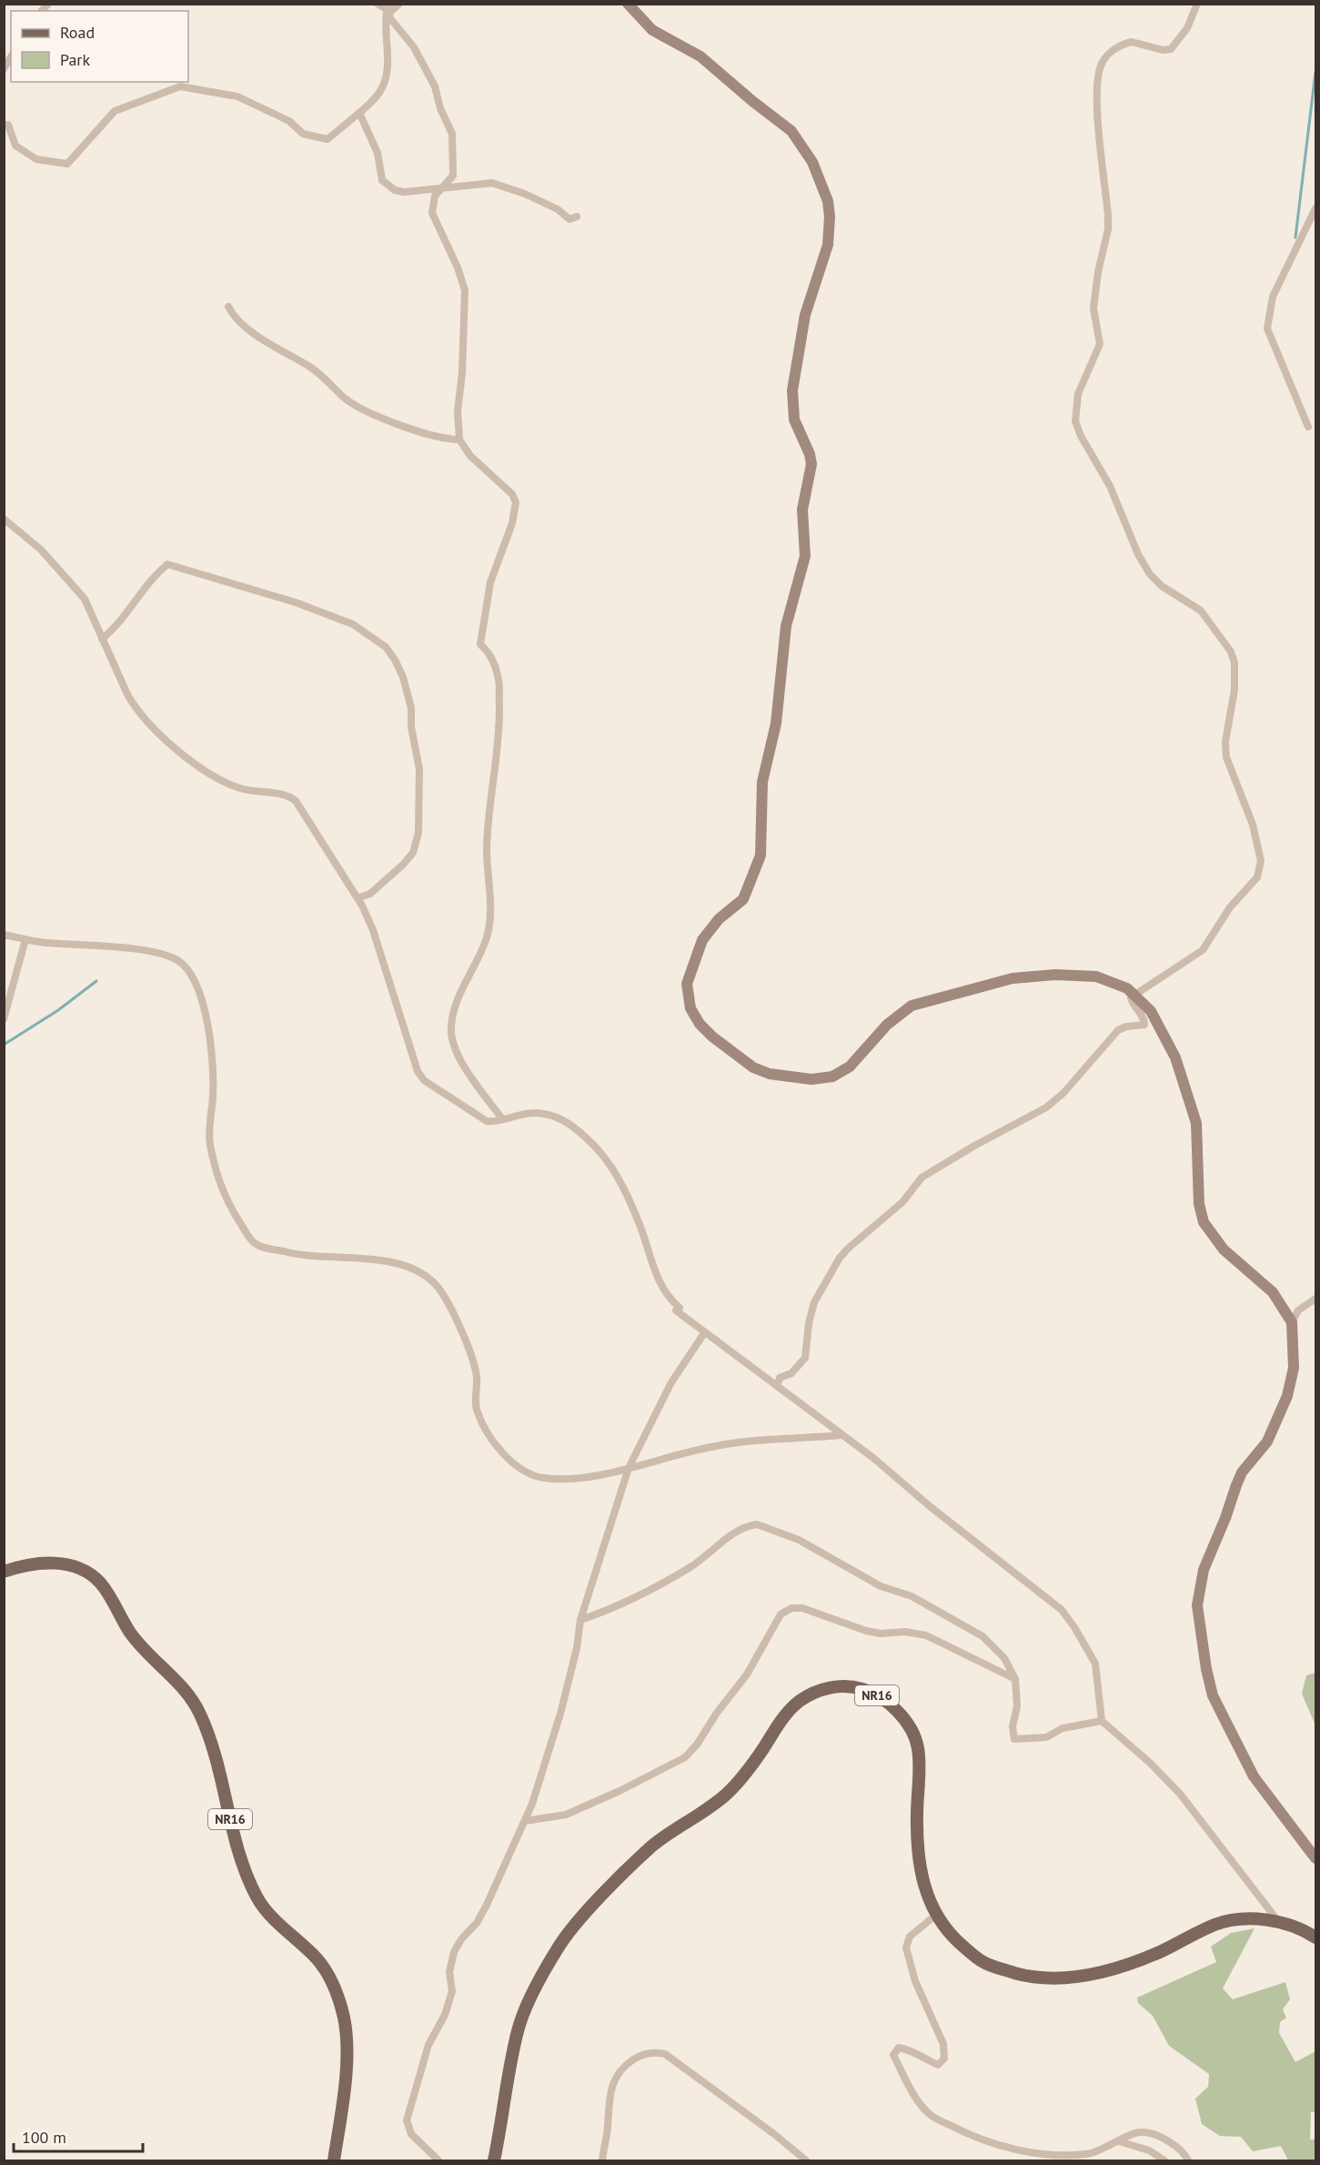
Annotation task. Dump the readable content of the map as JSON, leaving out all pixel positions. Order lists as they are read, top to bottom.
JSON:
{
  "streets": {
    "main road": ["NR16"]
  },
  "legend": ["Road", "Park"],
  "scale_bar": "100 m"
}
